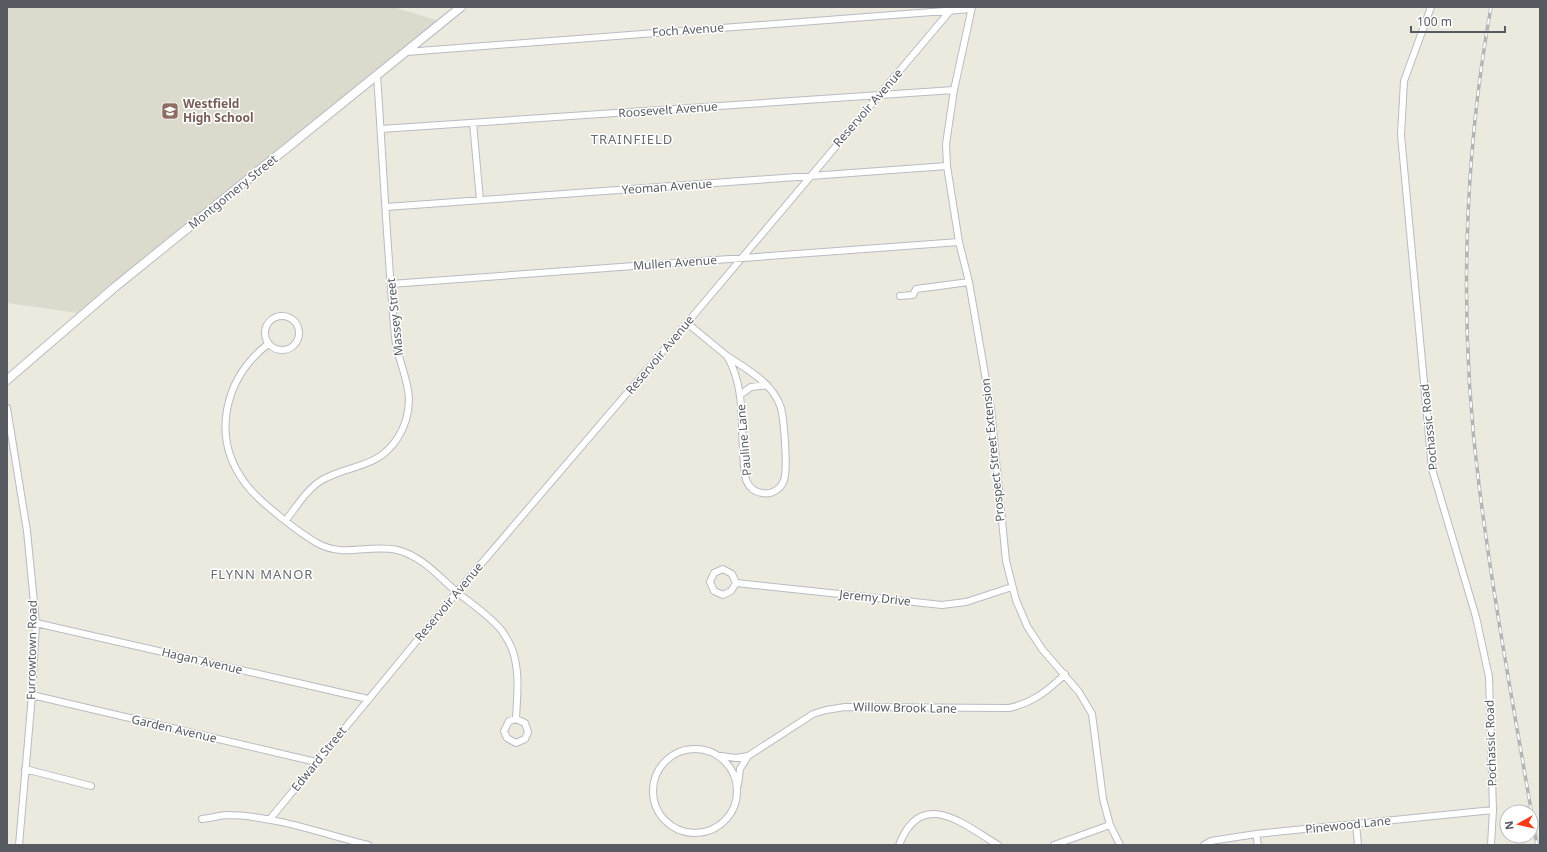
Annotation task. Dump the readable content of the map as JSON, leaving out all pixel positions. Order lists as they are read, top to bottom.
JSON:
{
  "streets": {
    "main road": ["Montgomery Street"],
    "street": [
      "Foch Avenue",
      "Reservoir Avenue",
      "Roosevelt Avenue",
      "Yeoman Avenue",
      "Mullen Avenue",
      "Massey Street",
      "Pochassic Road",
      "Pauline Lane",
      "Prospect Street Extension",
      "Jeremy Drive",
      "Furrowtown Road",
      "Hagan Avenue",
      "Willow Brook Lane",
      "Garden Avenue",
      "Edward Street",
      "Pinewood Lane"
    ]
  },
  "crossings": [
    ["Foch Avenue", "Reservoir Avenue"],
    ["Foch Avenue", "Montgomery Street"],
    ["Foch Avenue", "Prospect Street Extension"],
    ["Reservoir Avenue", "Roosevelt Avenue"],
    ["Reservoir Avenue", "Yeoman Avenue"],
    ["Reservoir Avenue", "Mullen Avenue"],
    ["Reservoir Avenue", "Pauline Lane"],
    ["Reservoir Avenue", "Hagan Avenue"],
    ["Reservoir Avenue", "Edward Street"],
    ["Roosevelt Avenue", "Massey Street"],
    ["Roosevelt Avenue", "Prospect Street Extension"],
    ["Yeoman Avenue", "Massey Street"],
    ["Yeoman Avenue", "Prospect Street Extension"],
    ["Montgomery Street", "Massey Street"],
    ["Mullen Avenue", "Massey Street"],
    ["Mullen Avenue", "Prospect Street Extension"],
    ["Pochassic Road", "Pinewood Lane"],
    ["Prospect Street Extension", "Jeremy Drive"],
    ["Prospect Street Extension", "Willow Brook Lane"],
    ["Furrowtown Road", "Hagan Avenue"],
    ["Furrowtown Road", "Garden Avenue"],
    ["Hagan Avenue", "Edward Street"],
    ["Garden Avenue", "Edward Street"]
  ],
  "districts": ["TRAINFIELD", "FLYNN MANOR"],
  "places": {
    "school or university": ["Westfield High School"]
  },
  "scale_bar": "100 m",
  "north": "left"
}
